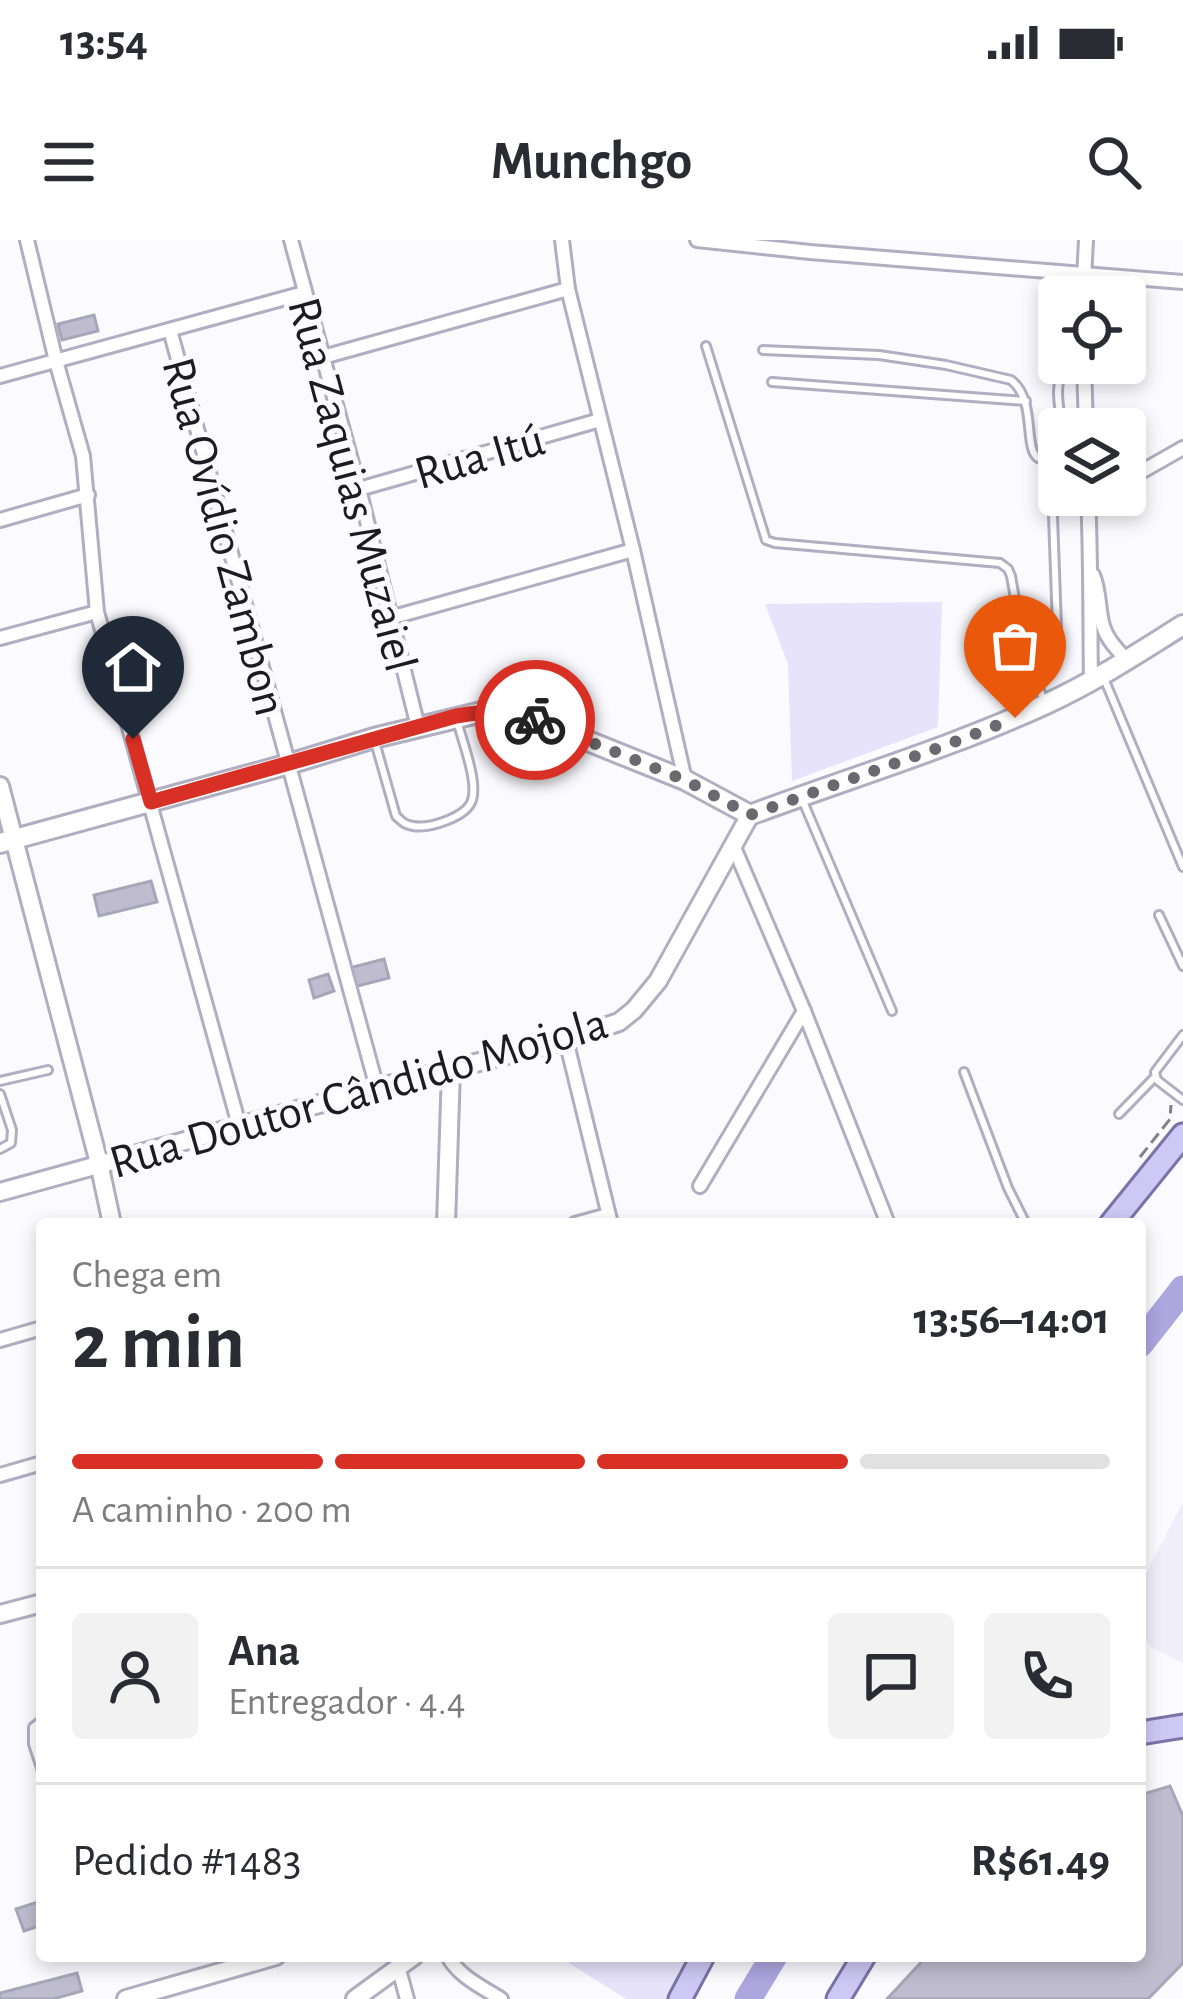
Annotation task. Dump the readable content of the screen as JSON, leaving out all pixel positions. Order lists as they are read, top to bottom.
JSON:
{
  "streets": {
    "street": [
      "Rua Itú",
      "Rua Zaquias Muzaiel",
      "Rua Ovídio Zambon",
      "Rua Doutor Cândido Mojola"
    ]
  },
  "crossings": [
    ["Rua Itú", "Rua Zaquias Muzaiel"],
    ["Rua Ovídio Zambon", "Rua Doutor Cândido Mojola"]
  ],
  "page": {
    "status": "13:54",
    "header": "Munchgo",
    "heading": ["2 min", "Chega em", "13:56–14:01"],
    "panel": [
      "Ana",
      "Entregador · 4.4",
      "Pedido #1483",
      "R$61.49"
    ],
    "bar": "A caminho · 200 m"
  }
}
